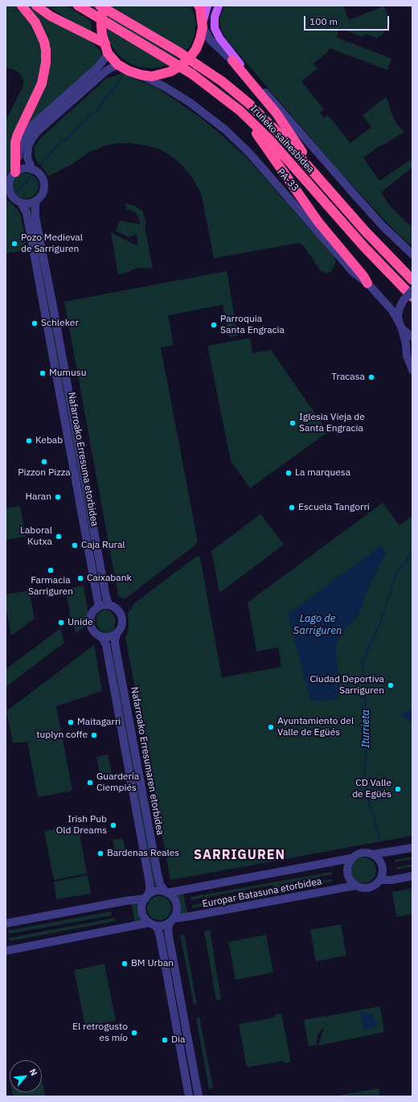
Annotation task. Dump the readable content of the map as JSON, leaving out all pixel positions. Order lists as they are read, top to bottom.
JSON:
{
  "streets": {
    "highway": ["Iruñeko saihesbidea"],
    "street": [
      "PA-33",
      "Nafarroako Erresuma etorbidea",
      "Nafarroako Erresumaren etorbidea",
      "Europar Batasuna etorbidea"
    ]
  },
  "crossings": [
    ["Nafarroako Erresuma etorbidea", "Nafarroako Erresumaren etorbidea"],
    ["Nafarroako Erresumaren etorbidea", "Europar Batasuna etorbidea"]
  ],
  "districts": ["SARRIGUREN"],
  "water": ["Lago de Sarriguren", "Iturrieta"],
  "places": [
    "Pozo Medieval de Sarriguren",
    "Schleker",
    "Parroquia Santa Engracia",
    "Mumusu",
    "Tracasa",
    "Iglesia Vieja de Santa Engracia",
    "Kebab",
    "Pizzon Pizza",
    "La marquesa",
    "Haran",
    "Escuela Tangorri",
    "Laboral Kutxa",
    "Caja Rural",
    "Farmacia Sarriguren",
    "Caixabank",
    "Unide",
    "Ciudad Deportiva Sarriguren",
    "Maitagarri",
    "Ayuntamiento del Valle de Egüés",
    "tuplyn coffe",
    "Guardería Ciempiés",
    "CD Valle de Egüés",
    "Irish Pub Old Dreams",
    "Bardenas Reales",
    "BM Urban",
    "El retrogusto es mío",
    "Dia"
  ],
  "scale_bar": "100 m",
  "north": "top right"
}
